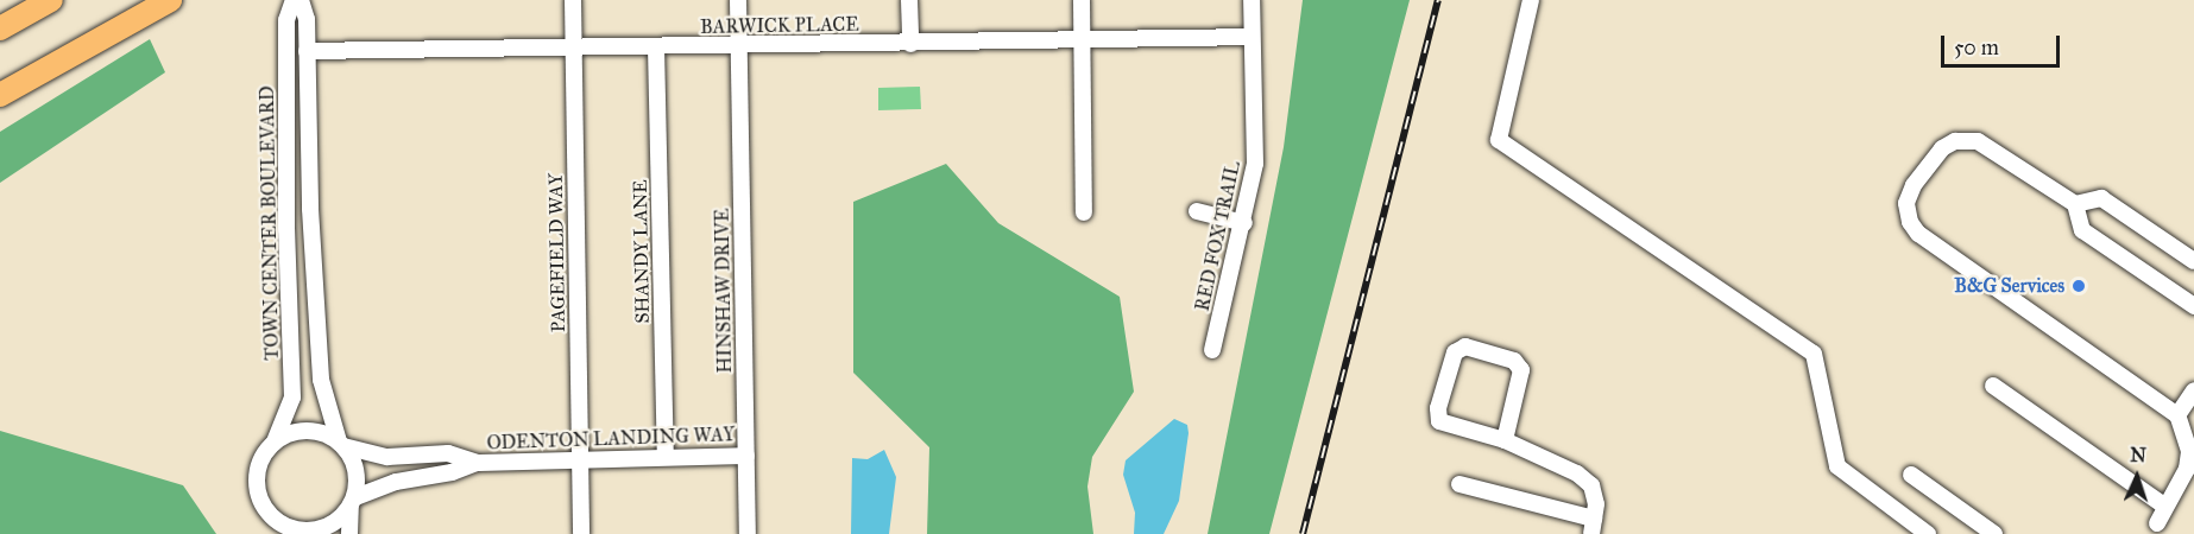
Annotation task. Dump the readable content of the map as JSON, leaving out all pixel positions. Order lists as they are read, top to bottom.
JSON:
{
  "streets": {
    "street": [
      "BARWICK PLACE",
      "TOWN CENTER BOULEVARD",
      "RED FOX TRAIL",
      "SHANDY LANE",
      "PAGEFIELD WAY",
      "HINSHAW DRIVE",
      "ODENTON LANDING WAY"
    ]
  },
  "crossings": [
    ["BARWICK PLACE", "TOWN CENTER BOULEVARD"],
    ["BARWICK PLACE", "RED FOX TRAIL"],
    ["BARWICK PLACE", "SHANDY LANE"],
    ["BARWICK PLACE", "PAGEFIELD WAY"],
    ["BARWICK PLACE", "HINSHAW DRIVE"],
    ["TOWN CENTER BOULEVARD", "ODENTON LANDING WAY"],
    ["SHANDY LANE", "ODENTON LANDING WAY"],
    ["PAGEFIELD WAY", "ODENTON LANDING WAY"],
    ["HINSHAW DRIVE", "ODENTON LANDING WAY"]
  ],
  "places": ["B&G Services"],
  "scale_bar": "50 m",
  "north": "top"
}
